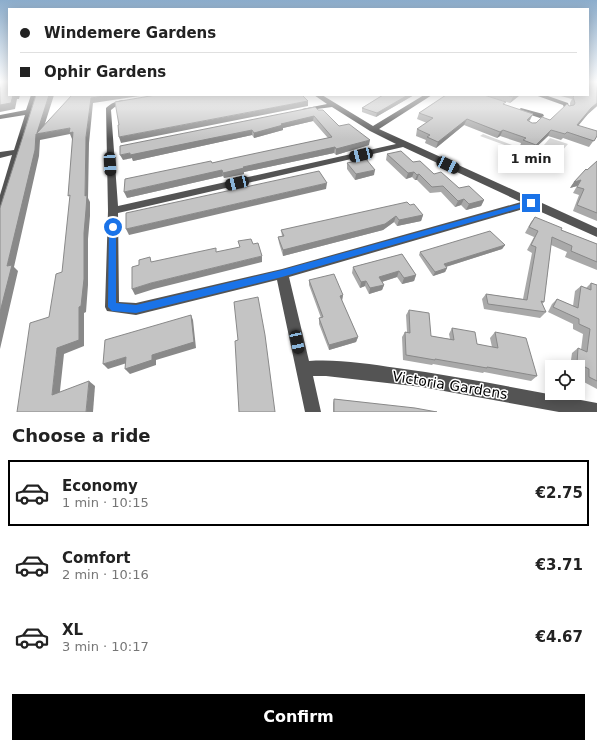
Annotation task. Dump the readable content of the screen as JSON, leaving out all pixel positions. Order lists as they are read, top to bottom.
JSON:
{
  "streets": {
    "street": ["Victoria Gardens"]
  },
  "page": {
    "banner": ["Windemere Gardens", "Ophir Gardens"],
    "bubble": "1 min",
    "heading": "Choose a ride",
    "list": [
      {
        "name": "Economy",
        "note": "1 min · 10:15",
        "value": "€2.75"
      },
      {
        "name": "Comfort",
        "note": "2 min · 10:16",
        "value": "€3.71"
      },
      {
        "name": "XL",
        "note": "3 min · 10:17",
        "value": "€4.67"
      }
    ],
    "buttons": "Confirm"
  }
}
